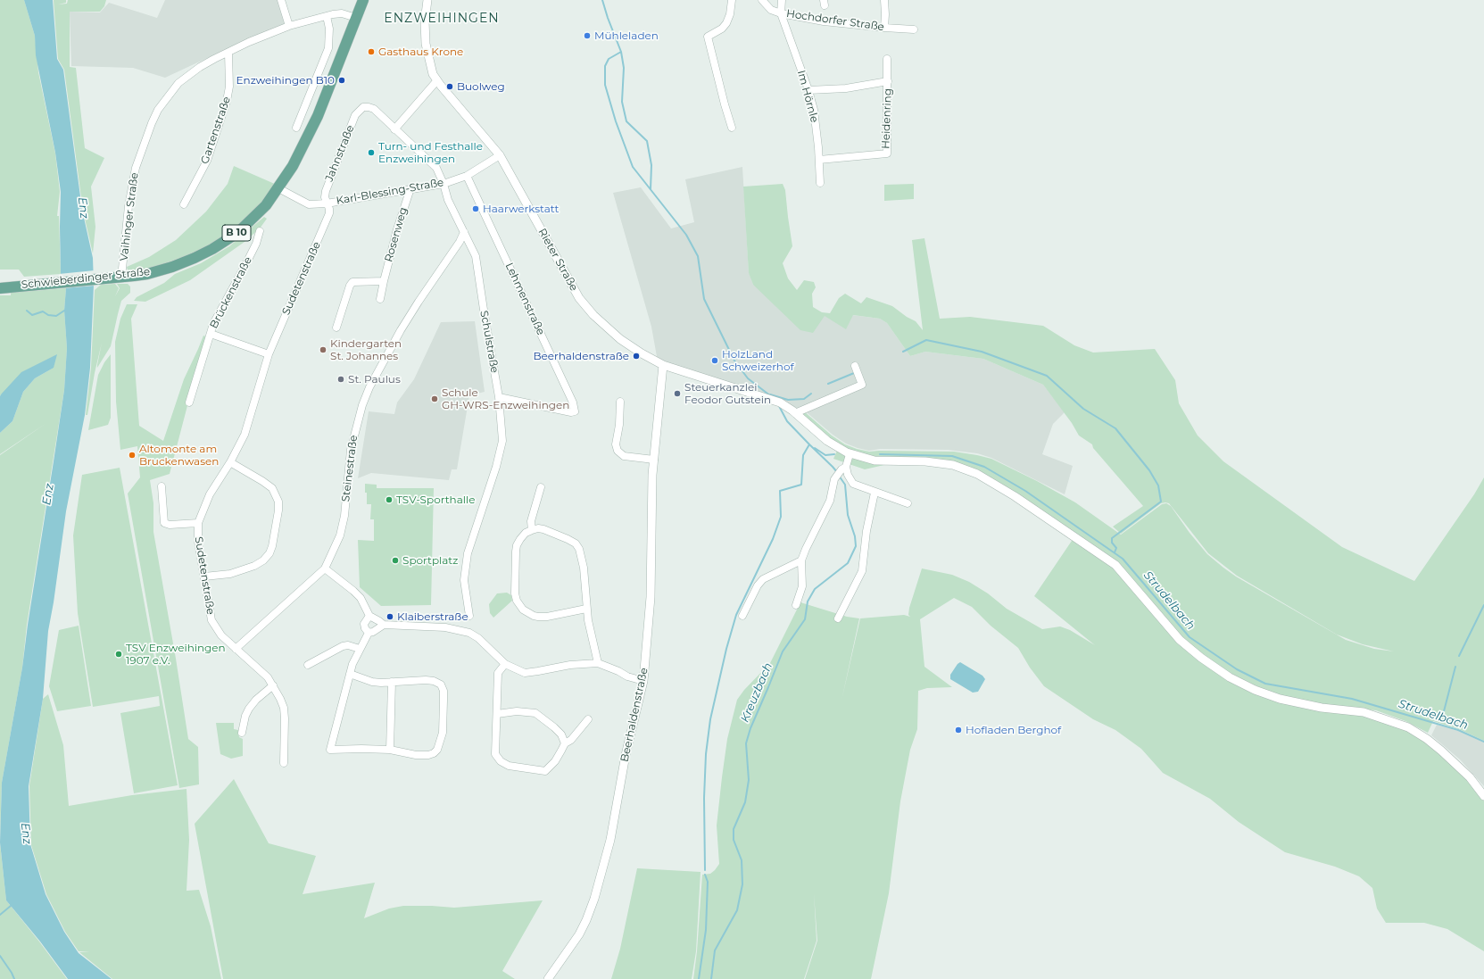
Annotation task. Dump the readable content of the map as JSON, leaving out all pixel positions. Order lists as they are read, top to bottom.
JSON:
{
  "streets": {
    "main road": ["B 10", "Schwieberdinger Straße"],
    "street": [
      "Hochdorfer Straße",
      "Im Hörnle",
      "Heidenring",
      "Gartenstraße",
      "Jahnstraße",
      "Karl-Blessing-Straße",
      "Vaihinger Straße",
      "Rosenweg",
      "Rieter Straße",
      "Sudetenstraße",
      "Brückenstraße",
      "Lehmenstraße",
      "Schulstraße",
      "Steinestraße",
      "Beerhaldenstraße"
    ]
  },
  "crossings": [
    ["Hochdorfer Straße", "Im Hörnle"],
    ["Im Hörnle", "Heidenring"],
    ["Gartenstraße", "Vaihinger Straße"],
    ["Jahnstraße", "Karl-Blessing-Straße"],
    ["Jahnstraße", "Sudetenstraße"],
    ["Jahnstraße", "Schulstraße"],
    ["Karl-Blessing-Straße", "Rosenweg"],
    ["Karl-Blessing-Straße", "Rieter Straße"],
    ["Karl-Blessing-Straße", "Schwieberdinger Straße"],
    ["Karl-Blessing-Straße", "Sudetenstraße"],
    ["Karl-Blessing-Straße", "Lehmenstraße"],
    ["Karl-Blessing-Straße", "Schulstraße"],
    ["Vaihinger Straße", "Schwieberdinger Straße"],
    ["Rieter Straße", "Beerhaldenstraße"],
    ["Sudetenstraße", "Steinestraße"],
    ["Lehmenstraße", "Schulstraße"],
    ["Schulstraße", "Steinestraße"]
  ],
  "districts": ["ENZWEIHINGEN"],
  "water": ["Enz", "Strudelbach", "Kreuzbach"],
  "places": [
    "Mühleladen",
    "Gasthaus Krone",
    "Enzweihingen B10",
    "Buolweg",
    "Turn- und Festhalle Enzweihingen",
    "Haarwerkstatt",
    "Kindergarten St. Johannes",
    "Beerhaldenstraße",
    "HolzLand Schweizerhof",
    "St. Paulus",
    "Steuerkanzlei Feodor Gutstein",
    "Schule GH-WRS-Enzweihingen",
    "Altomonte am Bruckenwasen",
    "TSV-Sporthalle",
    "Sportplatz",
    "Klaiberstraße",
    "TSV Enzweihingen 1907 e.V.",
    "Hofladen Berghof"
  ]
}
